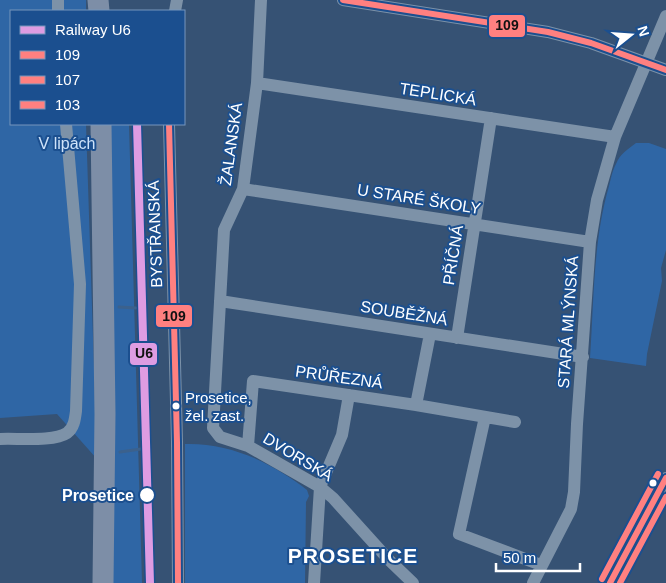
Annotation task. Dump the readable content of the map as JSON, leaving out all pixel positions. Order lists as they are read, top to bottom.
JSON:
{
  "streets": {
    "street": [
      "TEPLICKÁ",
      "ŽALANSKÁ",
      "U STARÉ ŠKOLY",
      "BYSTŘANSKÁ",
      "PŘÍČNÁ",
      "SOUBĚŽNÁ",
      "STARÁ MLÝNSKÁ",
      "PRŮŘEZNÁ",
      "DVORSKÁ"
    ]
  },
  "crossings": [
    ["TEPLICKÁ", "ŽALANSKÁ"],
    ["TEPLICKÁ", "PŘÍČNÁ"],
    ["TEPLICKÁ", "STARÁ MLÝNSKÁ"],
    ["ŽALANSKÁ", "U STARÉ ŠKOLY"],
    ["ŽALANSKÁ", "SOUBĚŽNÁ"],
    ["ŽALANSKÁ", "DVORSKÁ"],
    ["U STARÉ ŠKOLY", "PŘÍČNÁ"],
    ["U STARÉ ŠKOLY", "STARÁ MLÝNSKÁ"],
    ["PŘÍČNÁ", "SOUBĚŽNÁ"],
    ["SOUBĚŽNÁ", "STARÁ MLÝNSKÁ"],
    ["PRŮŘEZNÁ", "DVORSKÁ"]
  ],
  "districts": ["PROSETICE"],
  "parks": ["V lipách"],
  "places": ["Prosetice, žel. zast.", "Prosetice"],
  "lines": [
    "transit line 109",
    "rail line U6",
    "transit line 103",
    "transit line 107"
  ],
  "legend": [
    "Railway U6",
    "109",
    "107",
    "103"
  ],
  "scale_bar": "50 m",
  "north": "right"
}
